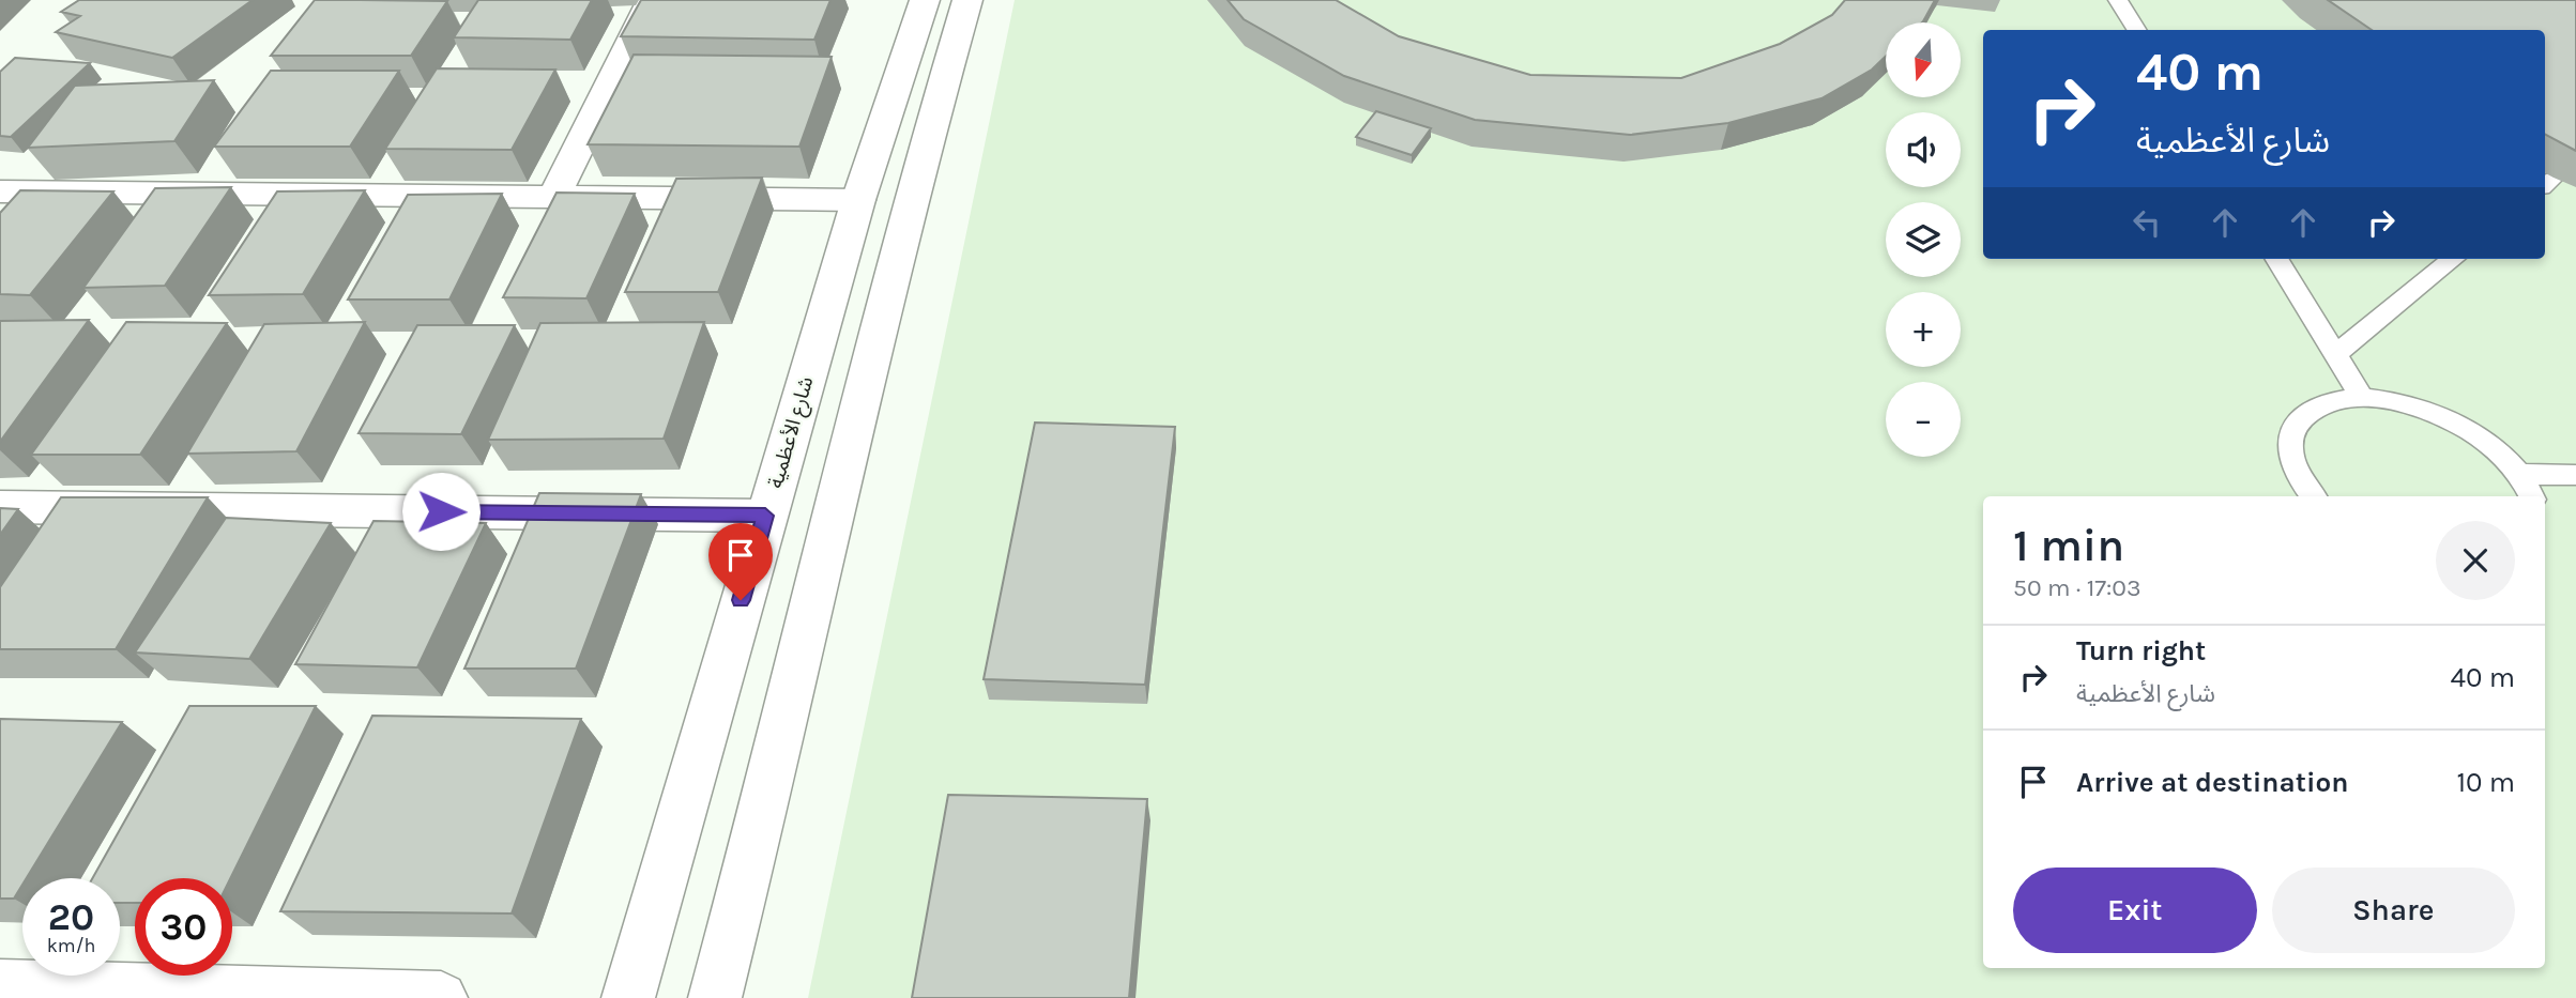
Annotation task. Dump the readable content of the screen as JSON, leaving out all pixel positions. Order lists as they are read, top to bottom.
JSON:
{
  "streets": {
    "street": ["شارع الأعظمية"]
  },
  "north": "bottom",
  "page": {
    "map_buttons": ["+", "−"],
    "turn": ["40 m", "شارع الأعظمية"],
    "heading": ["1 min", "50 m · 17:03"],
    "list": [
      {
        "name": "Turn right",
        "note": "شارع الأعظمية",
        "value": "40 m"
      },
      {
        "name": "Arrive at destination",
        "value": "10 m"
      }
    ],
    "buttons": ["Exit", "Share"],
    "speed": "20 km/h",
    "limit": "30"
  }
}
